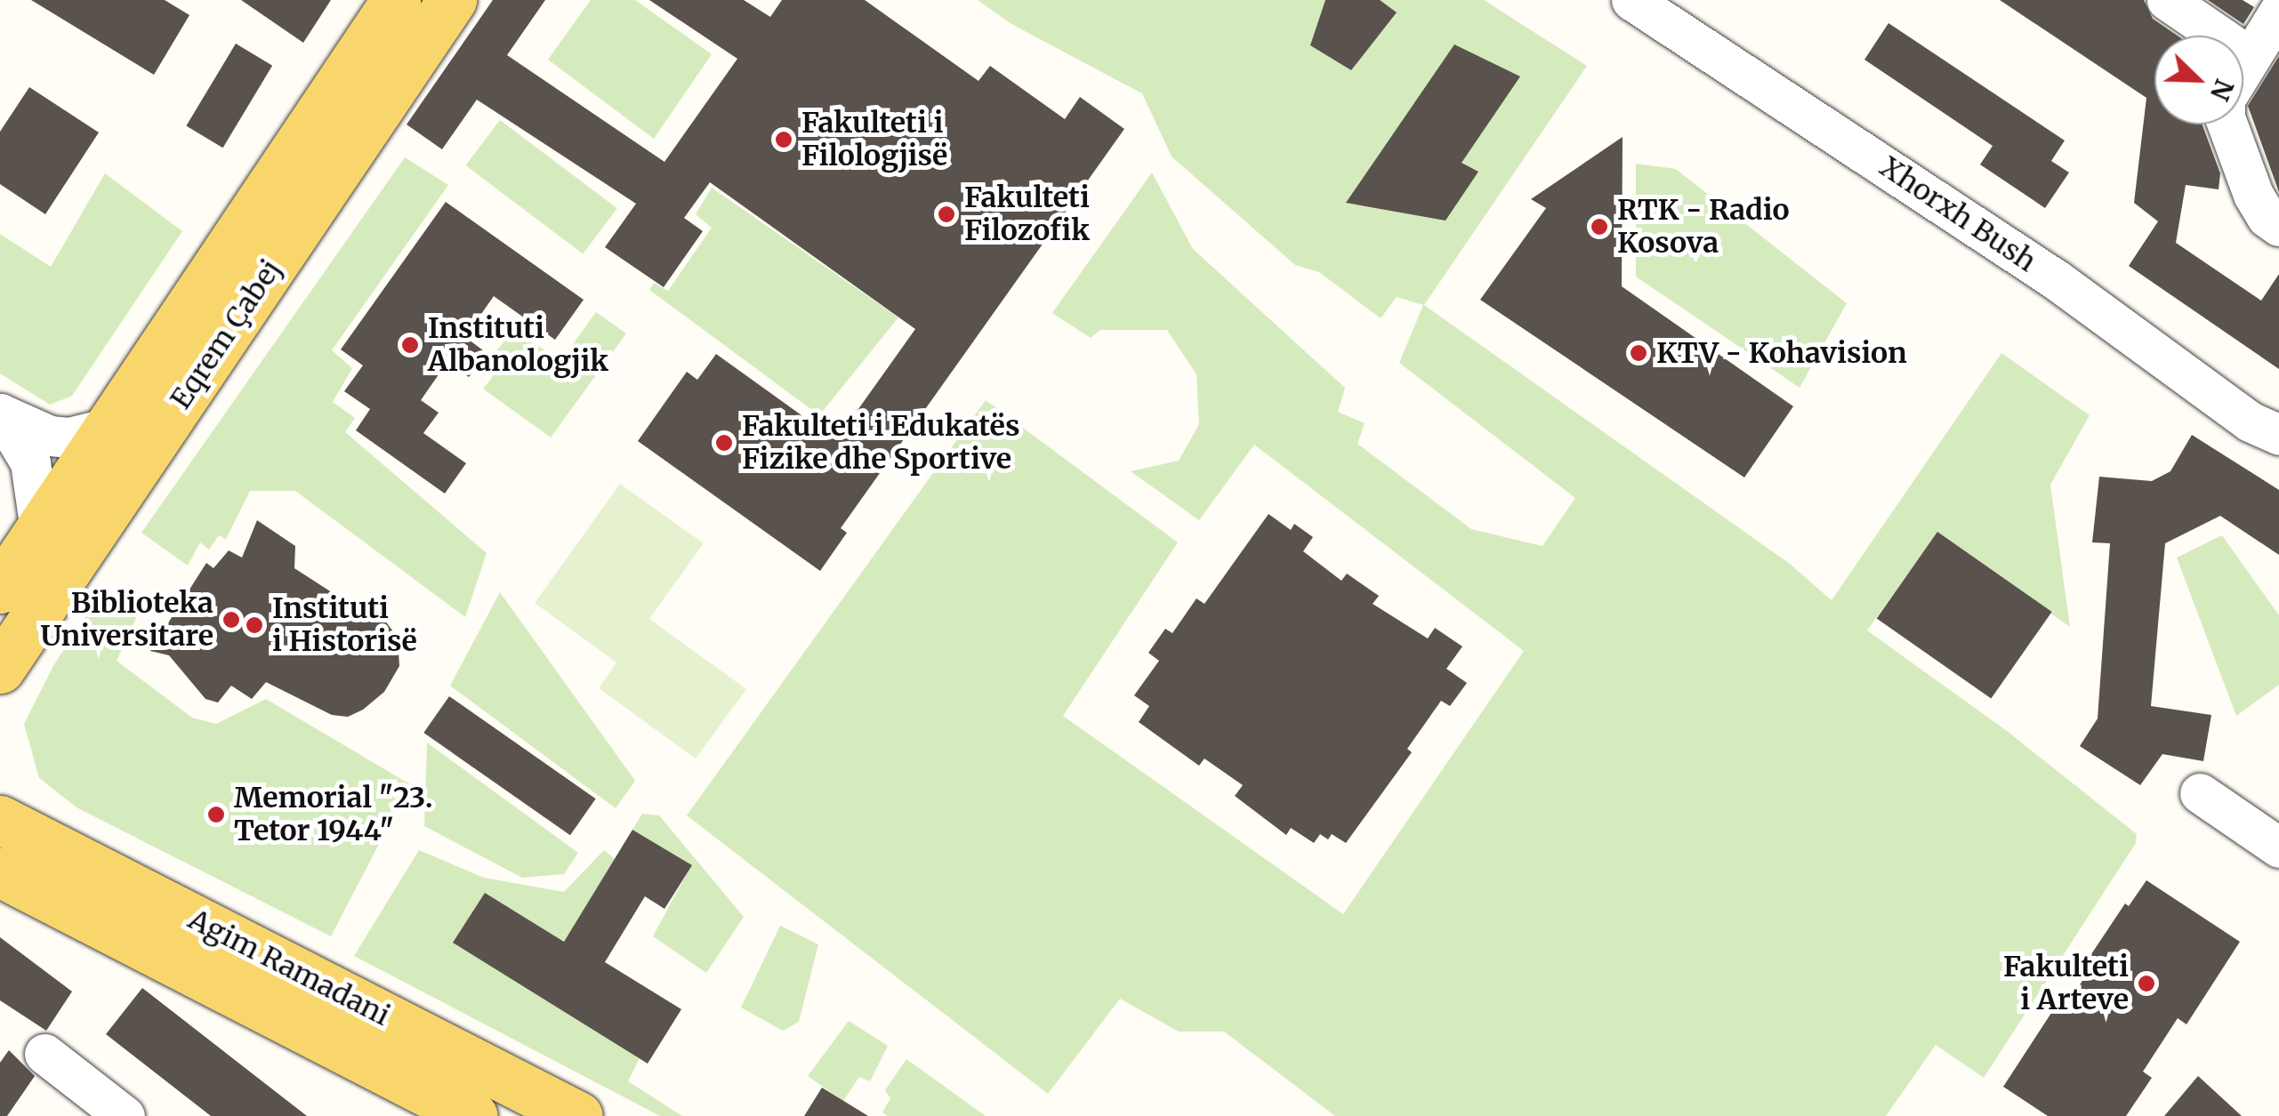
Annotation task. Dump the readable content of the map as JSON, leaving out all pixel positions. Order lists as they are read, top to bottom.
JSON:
{
  "streets": {
    "main road": ["Eqrem Çabej", "Agim Ramadani"],
    "street": ["Xhorxh Bush"]
  },
  "places": [
    "Fakulteti i Filologjisë",
    "Fakulteti Filozofik",
    "RTK - Radio Kosova",
    "Instituti Albanologjik",
    "KTV - Kohavision",
    "Fakulteti i Edukatës Fizike dhe Sportive",
    "Biblioteka Universitare",
    "Instituti i Historisë",
    "Memorial \"23. Tetor 1944\"",
    "Fakulteti i Arteve"
  ],
  "north": "bottom right"
}
